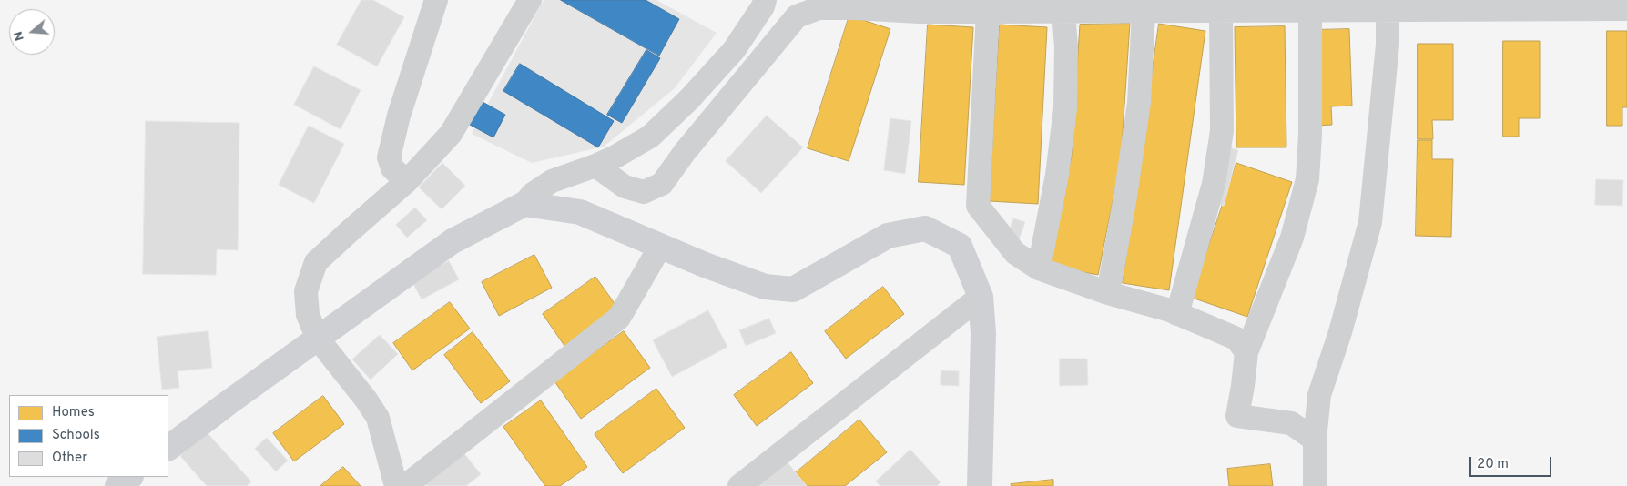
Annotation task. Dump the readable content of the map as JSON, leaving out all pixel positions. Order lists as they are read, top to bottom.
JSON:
{
  "legend": ["Homes", "Schools", "Other"],
  "scale_bar": "20 m",
  "north": "left"
}
